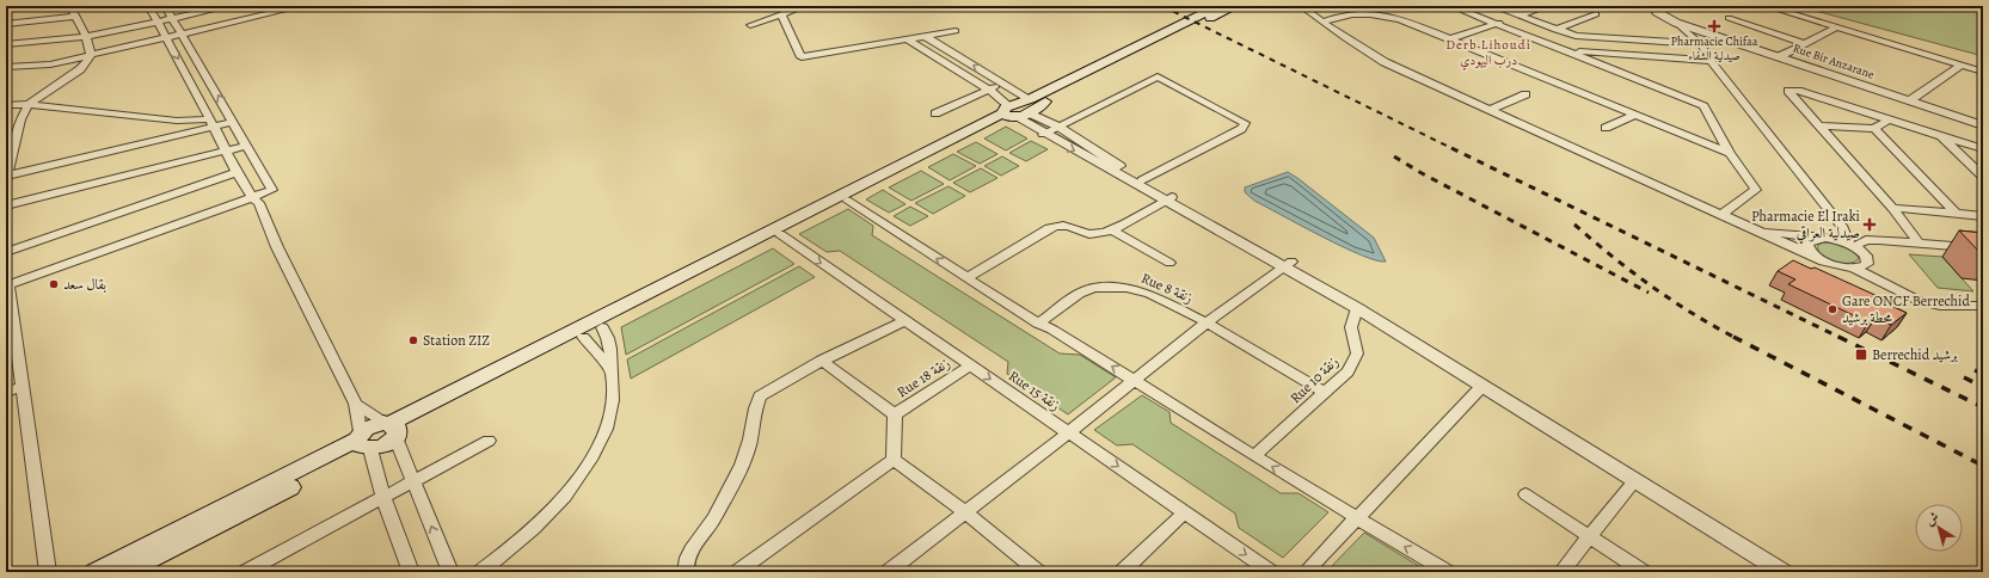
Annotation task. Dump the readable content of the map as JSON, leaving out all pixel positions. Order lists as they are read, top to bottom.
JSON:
{
  "streets": {
    "street": [
      "Rue Bir Anzarane",
      "Rue 8 زنقة",
      "Rue 18 زنقة",
      "Rue 10 زنقة",
      "Rue 15 زنقة"
    ]
  },
  "crossings": [
    ["Rue 8 زنقة", "Rue 10 زنقة"],
    ["Rue 18 زنقة", "Rue 15 زنقة"]
  ],
  "districts": ["Derb Lihoudi درب اليهودي"],
  "places": {
    "health": ["Pharmacie Chifaa صيدلية الشفاء", "Pharmacie El Iraki صيدلية العراقي"],
    "other": ["بقال سعد", "Gare ONCF Berrechid محطة برشيد", "Station ZIZ"],
    "transit": ["Berrechid برشيد"]
  },
  "north": "top left"
}
